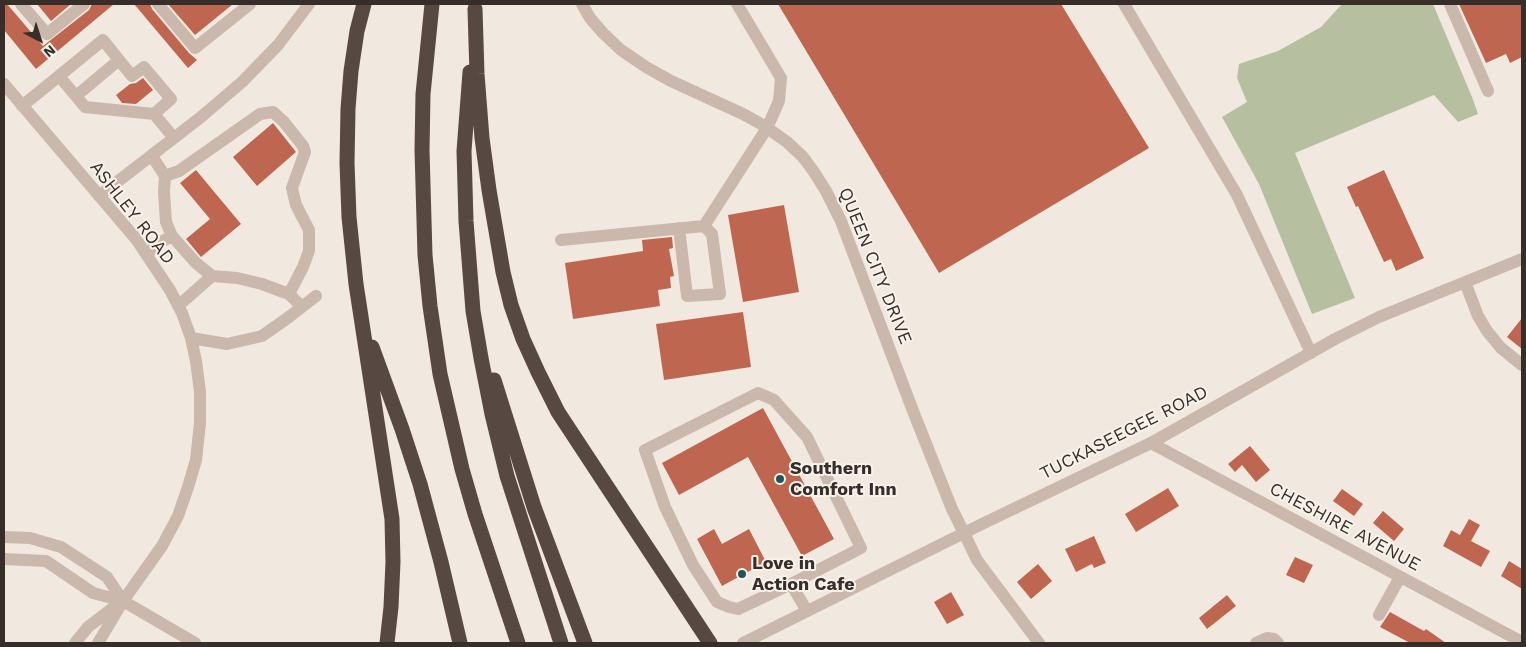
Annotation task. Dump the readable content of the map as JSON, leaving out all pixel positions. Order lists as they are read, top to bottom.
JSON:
{
  "streets": {
    "street": [
      "ASHLEY ROAD",
      "QUEEN CITY DRIVE",
      "TUCKASEEGEE ROAD",
      "CHESHIRE AVENUE"
    ]
  },
  "crossings": [
    ["QUEEN CITY DRIVE", "TUCKASEEGEE ROAD"],
    ["TUCKASEEGEE ROAD", "CHESHIRE AVENUE"]
  ],
  "places": ["Southern Comfort Inn", "Love in Action Cafe"],
  "north": "bottom right"
}
